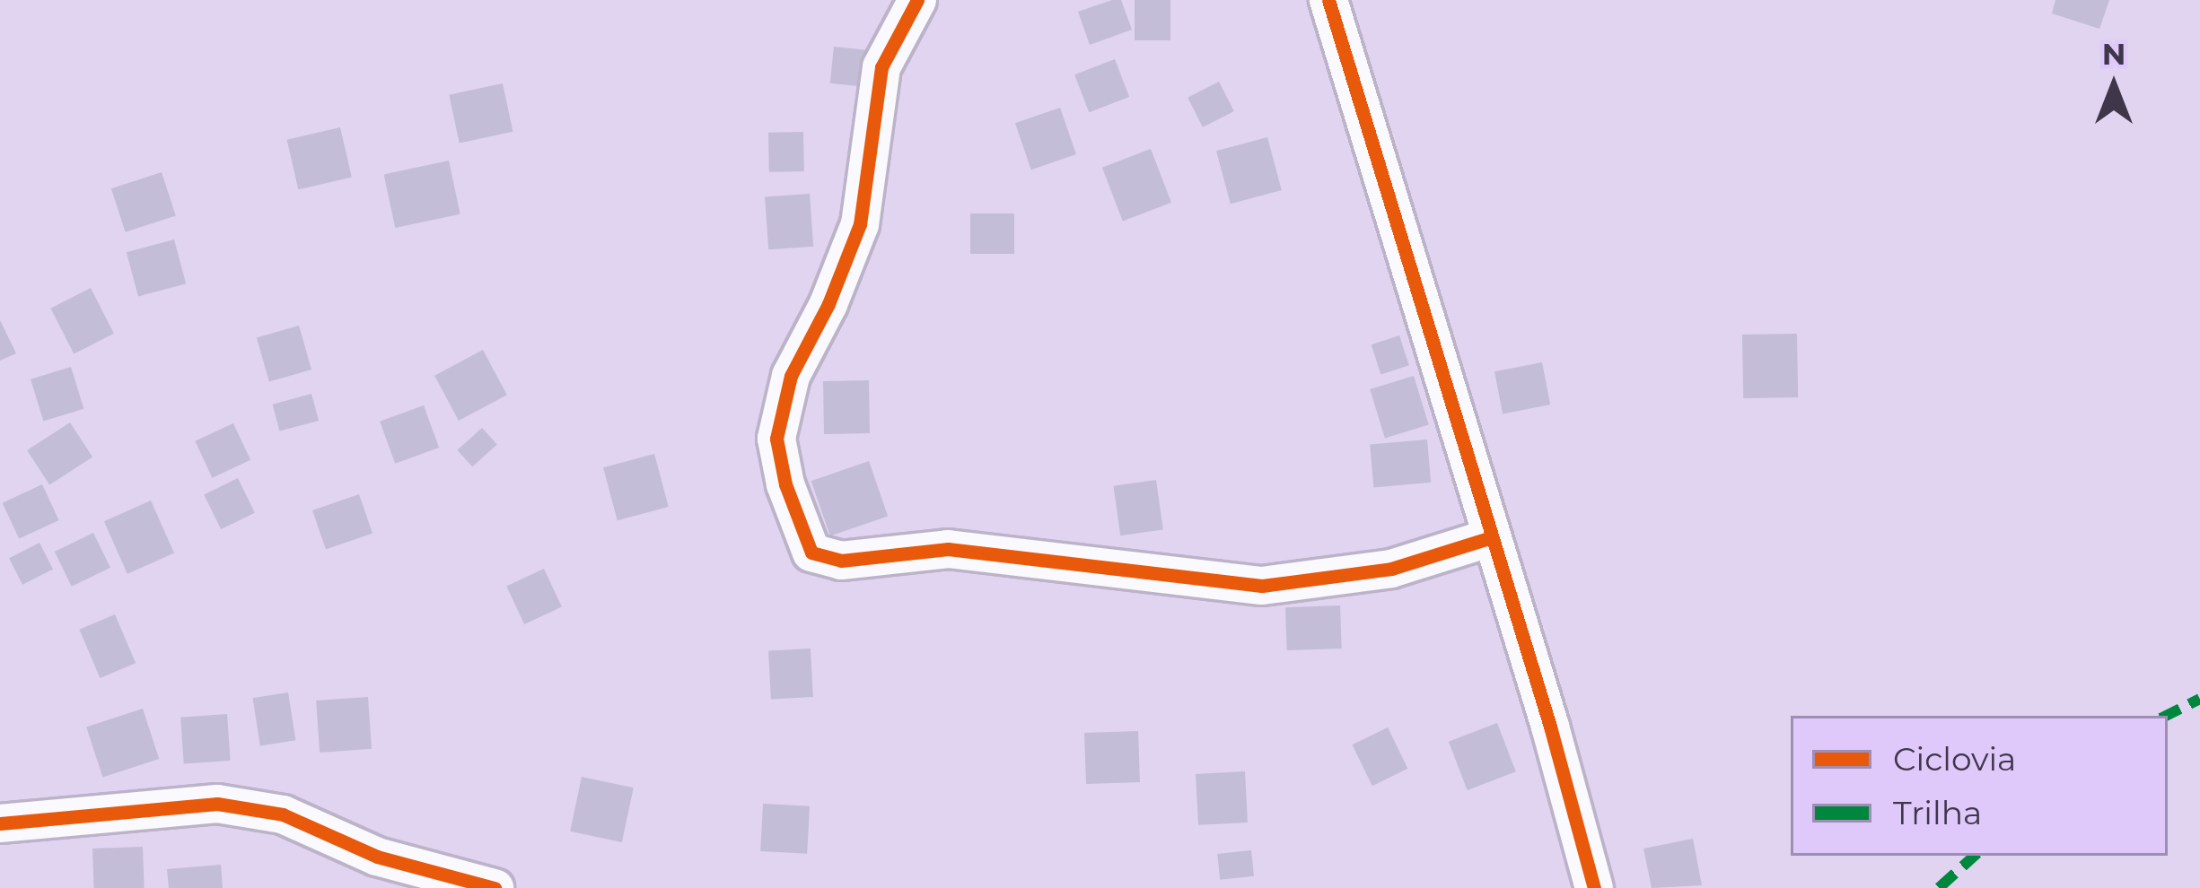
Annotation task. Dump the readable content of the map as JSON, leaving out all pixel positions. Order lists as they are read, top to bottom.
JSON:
{
  "legend": ["Ciclovia", "Trilha"],
  "north": "top"
}
